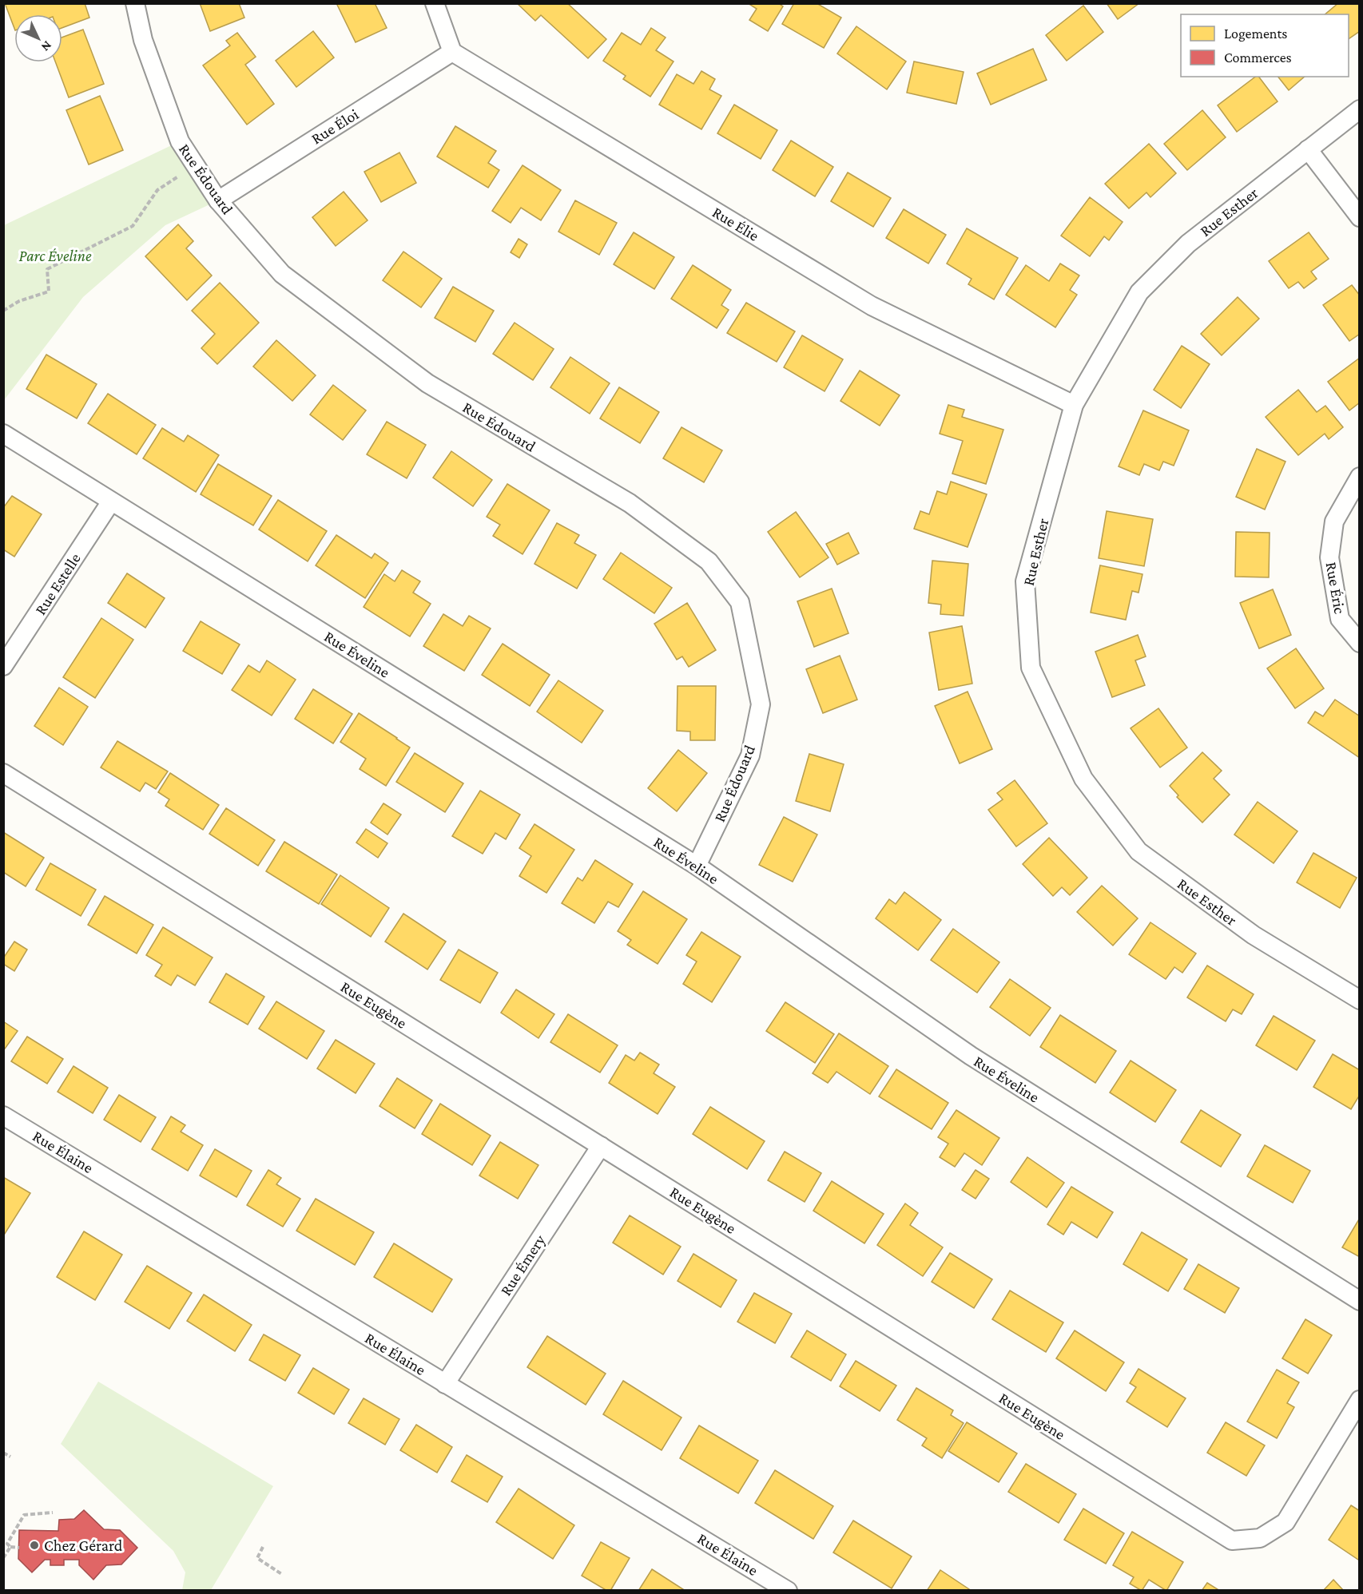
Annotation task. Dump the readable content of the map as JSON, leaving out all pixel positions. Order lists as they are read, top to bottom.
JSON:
{
  "streets": {
    "street": [
      "Rue Éloi",
      "Rue Édouard",
      "Rue Esther",
      "Rue Élie",
      "Rue Estelle",
      "Rue Éric",
      "Rue Éveline",
      "Rue Eugène",
      "Rue Élaine",
      "Rue Émery"
    ]
  },
  "crossings": [
    ["Rue Éloi", "Rue Édouard"],
    ["Rue Éloi", "Rue Élie"],
    ["Rue Édouard", "Rue Éveline"],
    ["Rue Esther", "Rue Élie"],
    ["Rue Estelle", "Rue Éveline"],
    ["Rue Eugène", "Rue Émery"],
    ["Rue Élaine", "Rue Émery"]
  ],
  "parks": ["Parc Éveline"],
  "places": ["Chez Gérard"],
  "legend": ["Logements", "Commerces"],
  "north": "bottom right"
}
